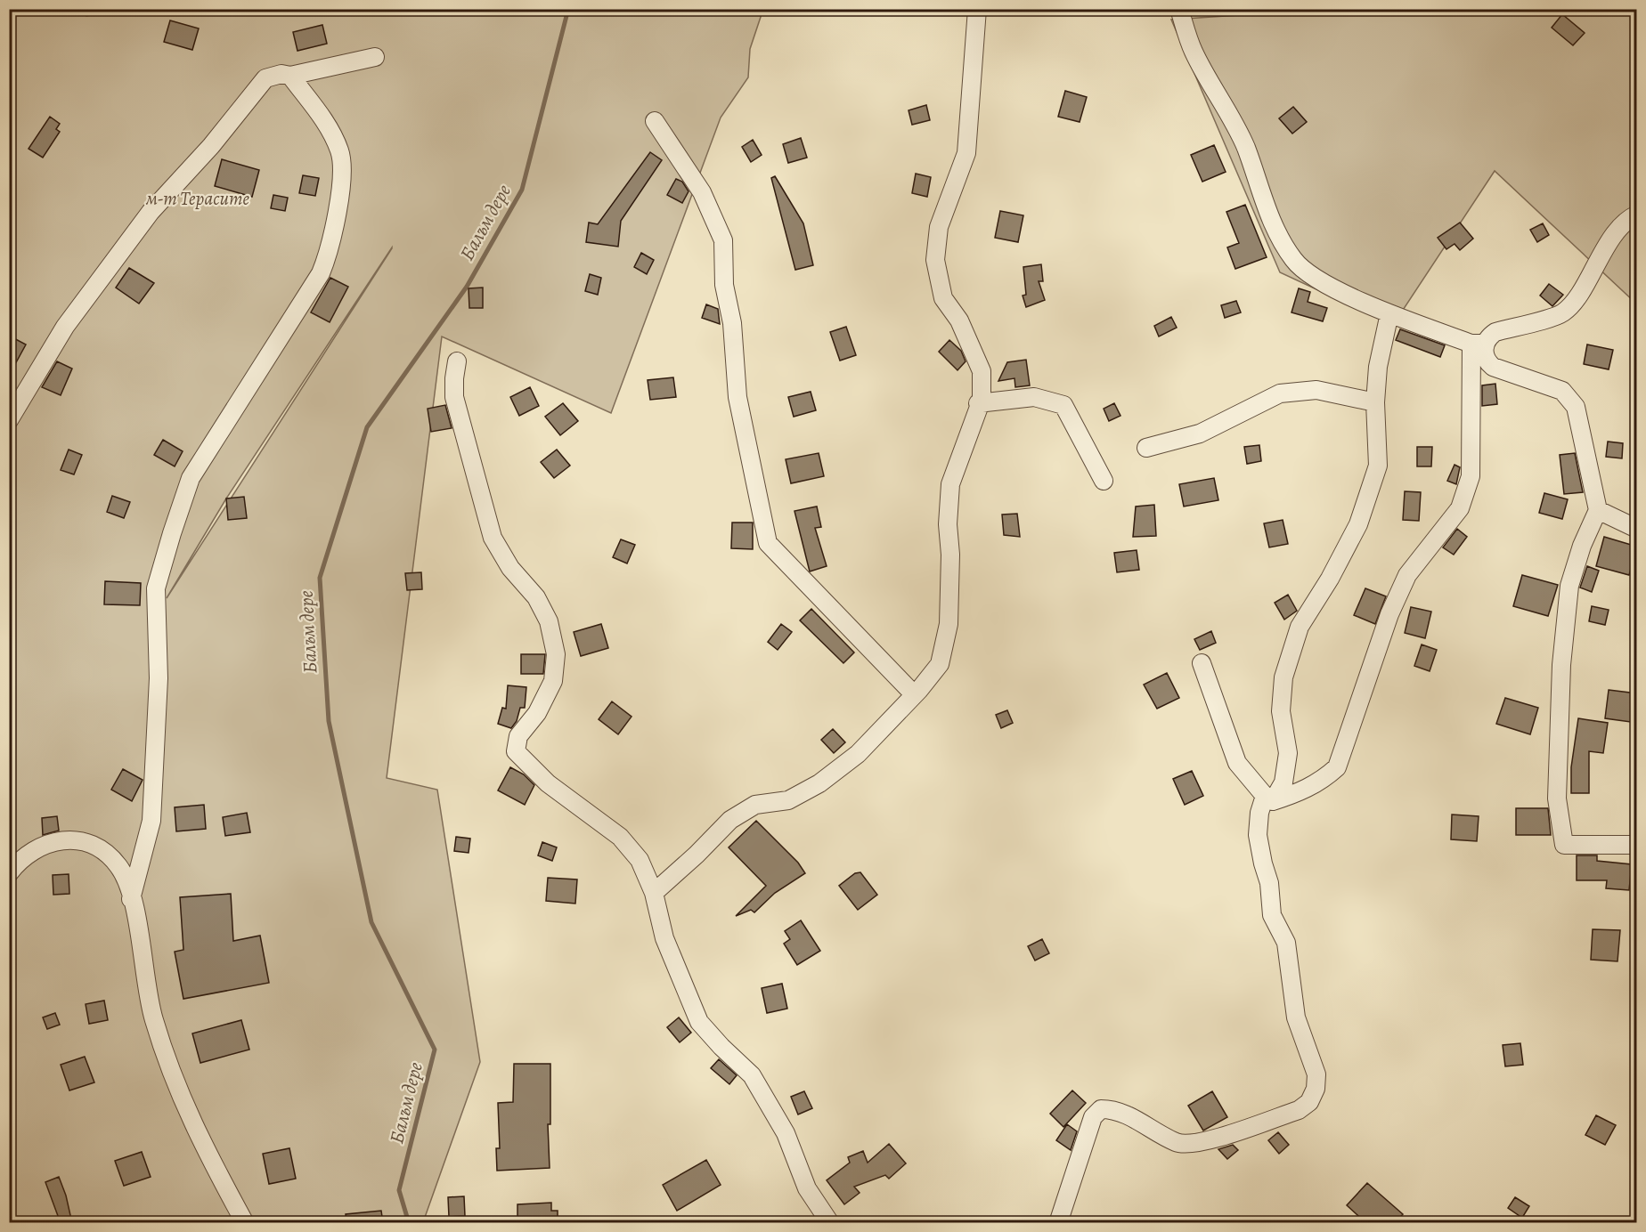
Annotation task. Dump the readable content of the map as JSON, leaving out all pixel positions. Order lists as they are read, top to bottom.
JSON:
{
  "water": ["Балъм дере"],
  "parks": ["м-т Терасите"]
}
